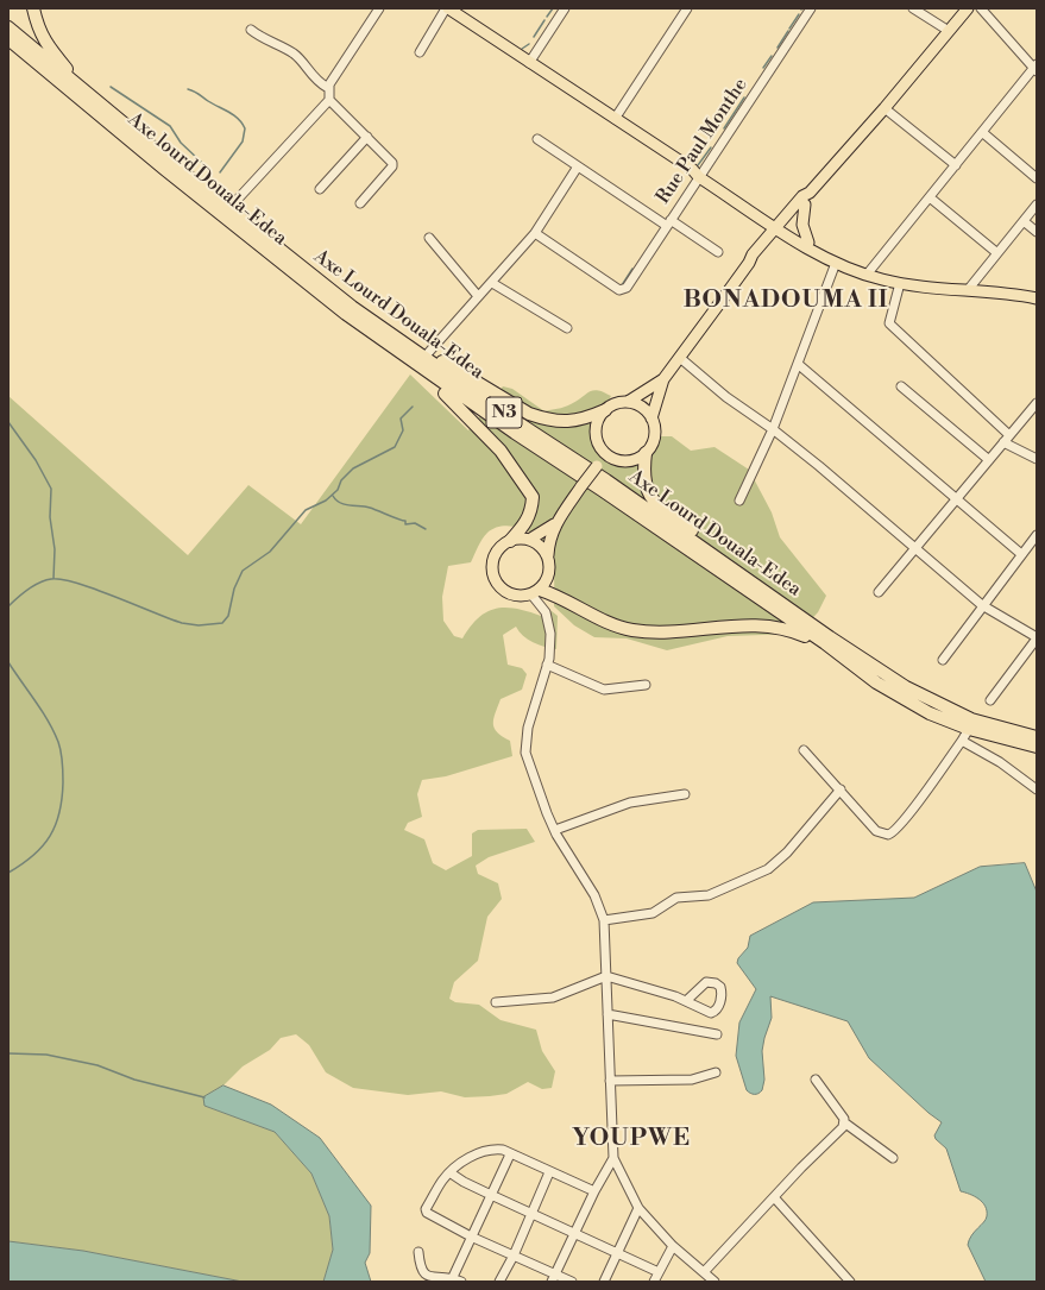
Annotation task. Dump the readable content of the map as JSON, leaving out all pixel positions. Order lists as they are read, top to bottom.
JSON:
{
  "streets": {
    "highway": ["Axe lourd Douala-Edea", "Axe Lourd Douala-Edea", "N3"],
    "street": ["Rue Paul Monthe"]
  },
  "crossings": [
    ["Axe lourd Douala-Edea", "Axe Lourd Douala-Edea"]
  ],
  "districts": ["BONADOUMA II", "YOUPWE"]
}
